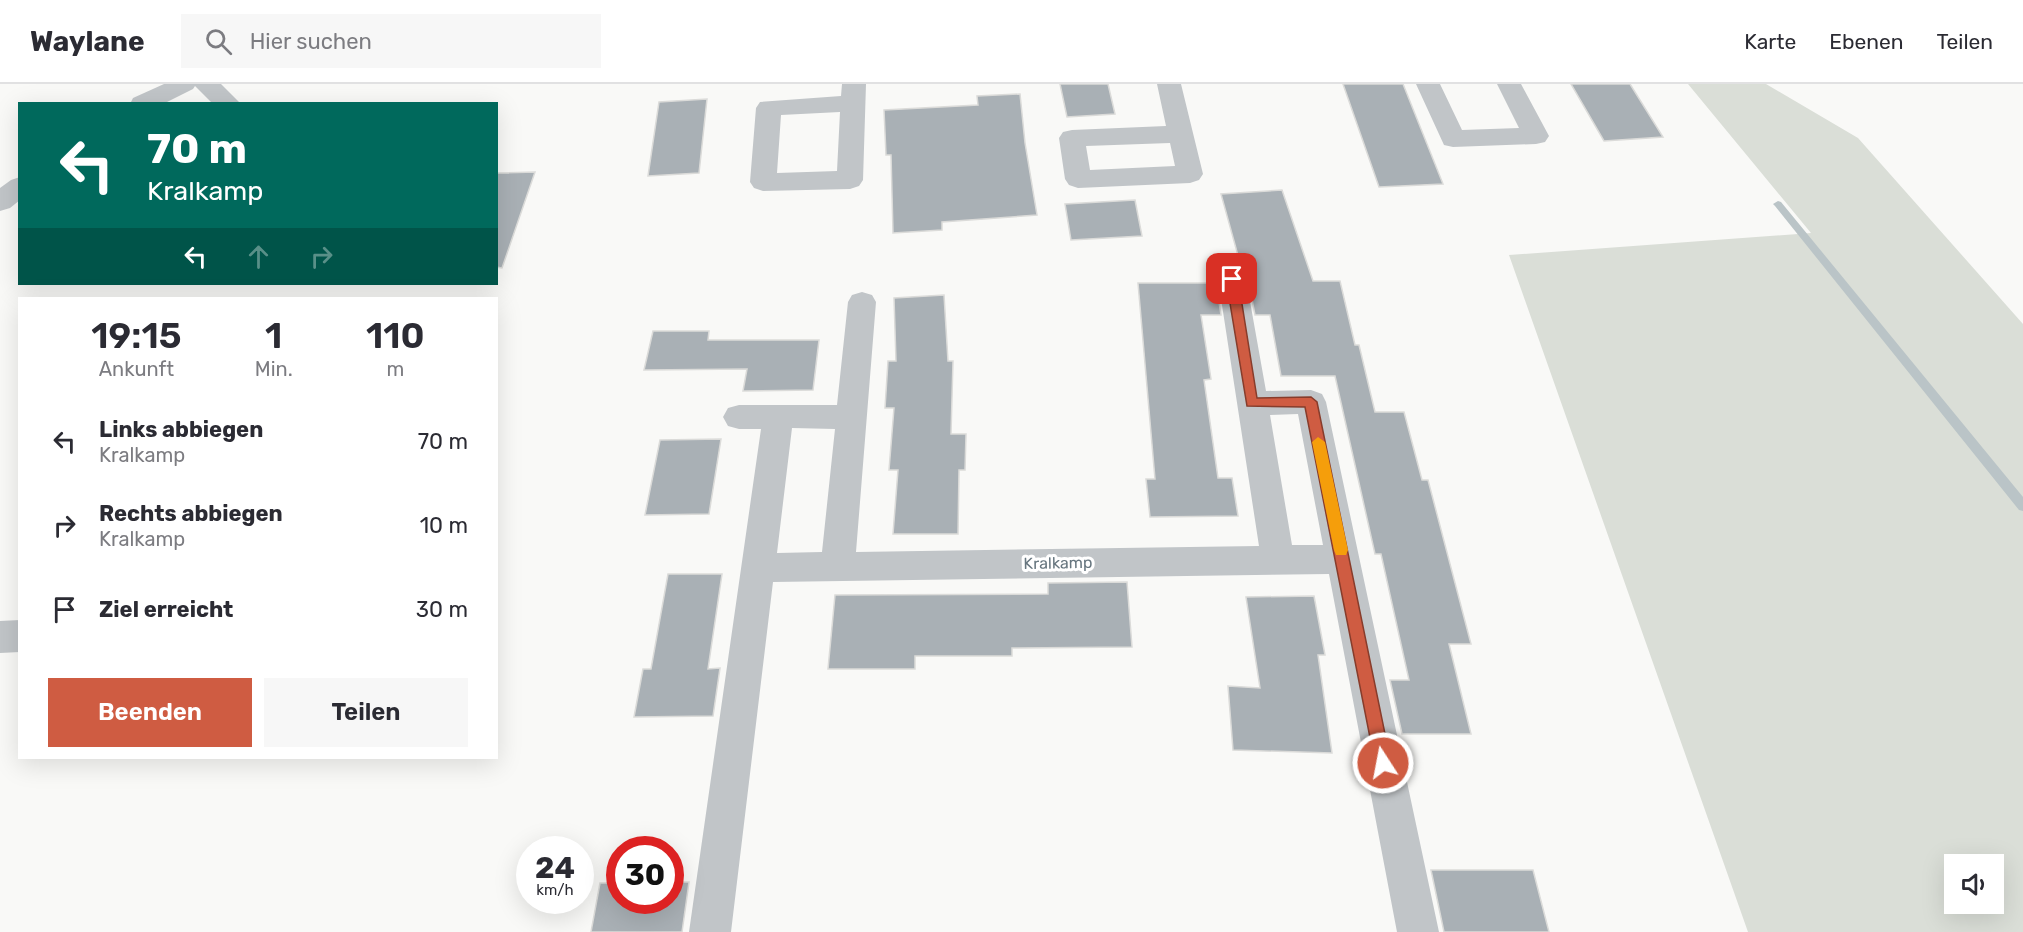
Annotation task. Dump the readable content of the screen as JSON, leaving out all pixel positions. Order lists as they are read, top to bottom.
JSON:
{
  "streets": {
    "street": ["Kralkamp"]
  },
  "page": {
    "header": "Waylane",
    "search": "Hier suchen",
    "nav": ["Karte", "Ebenen", "Teilen"],
    "turn": ["70 m", "Kralkamp"],
    "eta": [
      "19:15",
      "Ankunft",
      "1",
      "Min.",
      "110",
      "m"
    ],
    "list": [
      {
        "name": "Links abbiegen",
        "note": "Kralkamp",
        "value": "70 m"
      },
      {
        "name": "Rechts abbiegen",
        "note": "Kralkamp",
        "value": "10 m"
      },
      {
        "name": "Ziel erreicht",
        "value": "30 m"
      }
    ],
    "buttons": ["Beenden", "Teilen"],
    "speed": "24 km/h",
    "limit": "30"
  }
}
